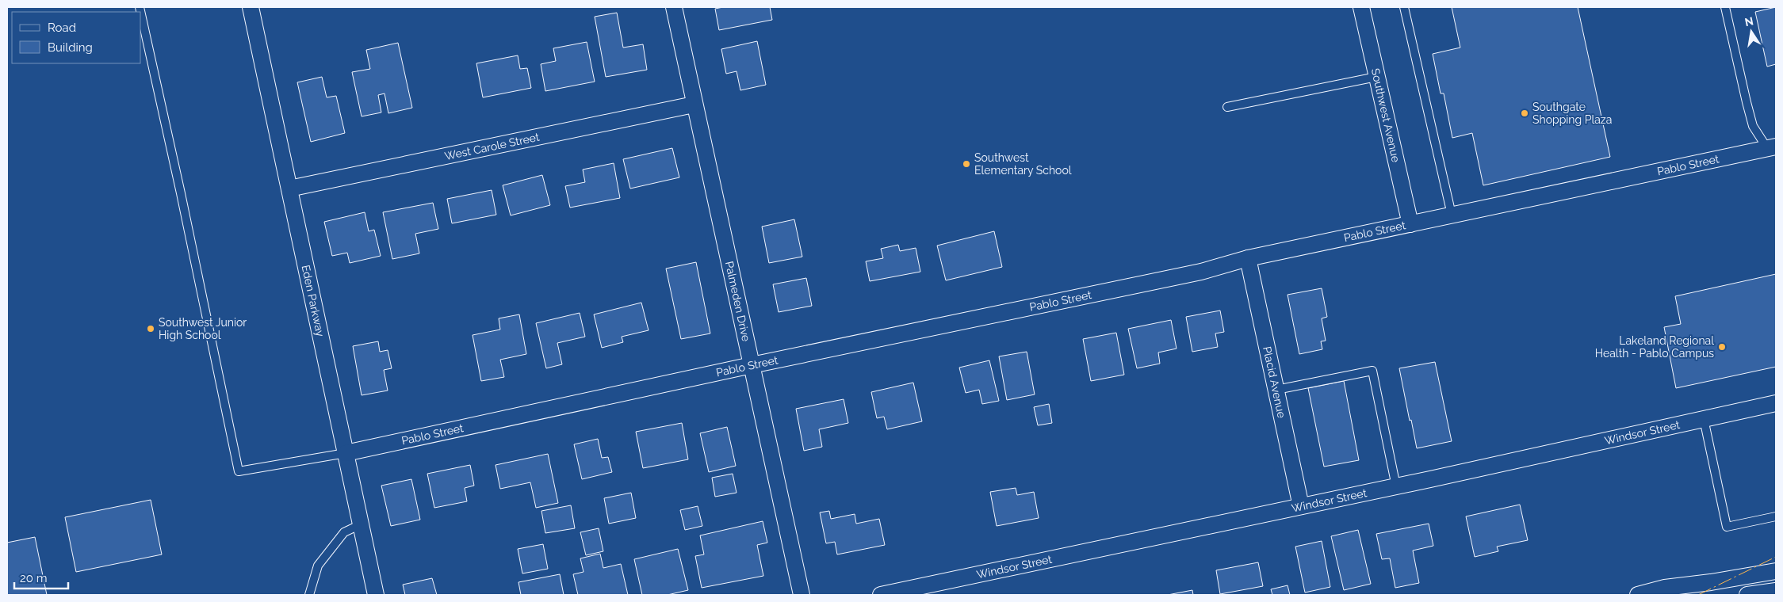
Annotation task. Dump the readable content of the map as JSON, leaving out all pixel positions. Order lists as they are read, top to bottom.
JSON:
{
  "streets": {
    "street": [
      "Southwest Avenue",
      "West Carole Street",
      "Pablo Street",
      "Eden Parkway",
      "Palmeden Drive",
      "Placid Avenue",
      "Windsor Street"
    ]
  },
  "crossings": [
    ["Southwest Avenue", "Pablo Street"],
    ["West Carole Street", "Eden Parkway"],
    ["West Carole Street", "Palmeden Drive"],
    ["Pablo Street", "Eden Parkway"],
    ["Pablo Street", "Palmeden Drive"],
    ["Pablo Street", "Placid Avenue"],
    ["Placid Avenue", "Windsor Street"]
  ],
  "places": [
    "Southgate Shopping Plaza",
    "Southwest Elementary School",
    "Southwest Junior High School",
    "Lakeland Regional Health - Pablo Campus"
  ],
  "legend": ["Road", "Building"],
  "scale_bar": "20 m",
  "north": "top"
}
